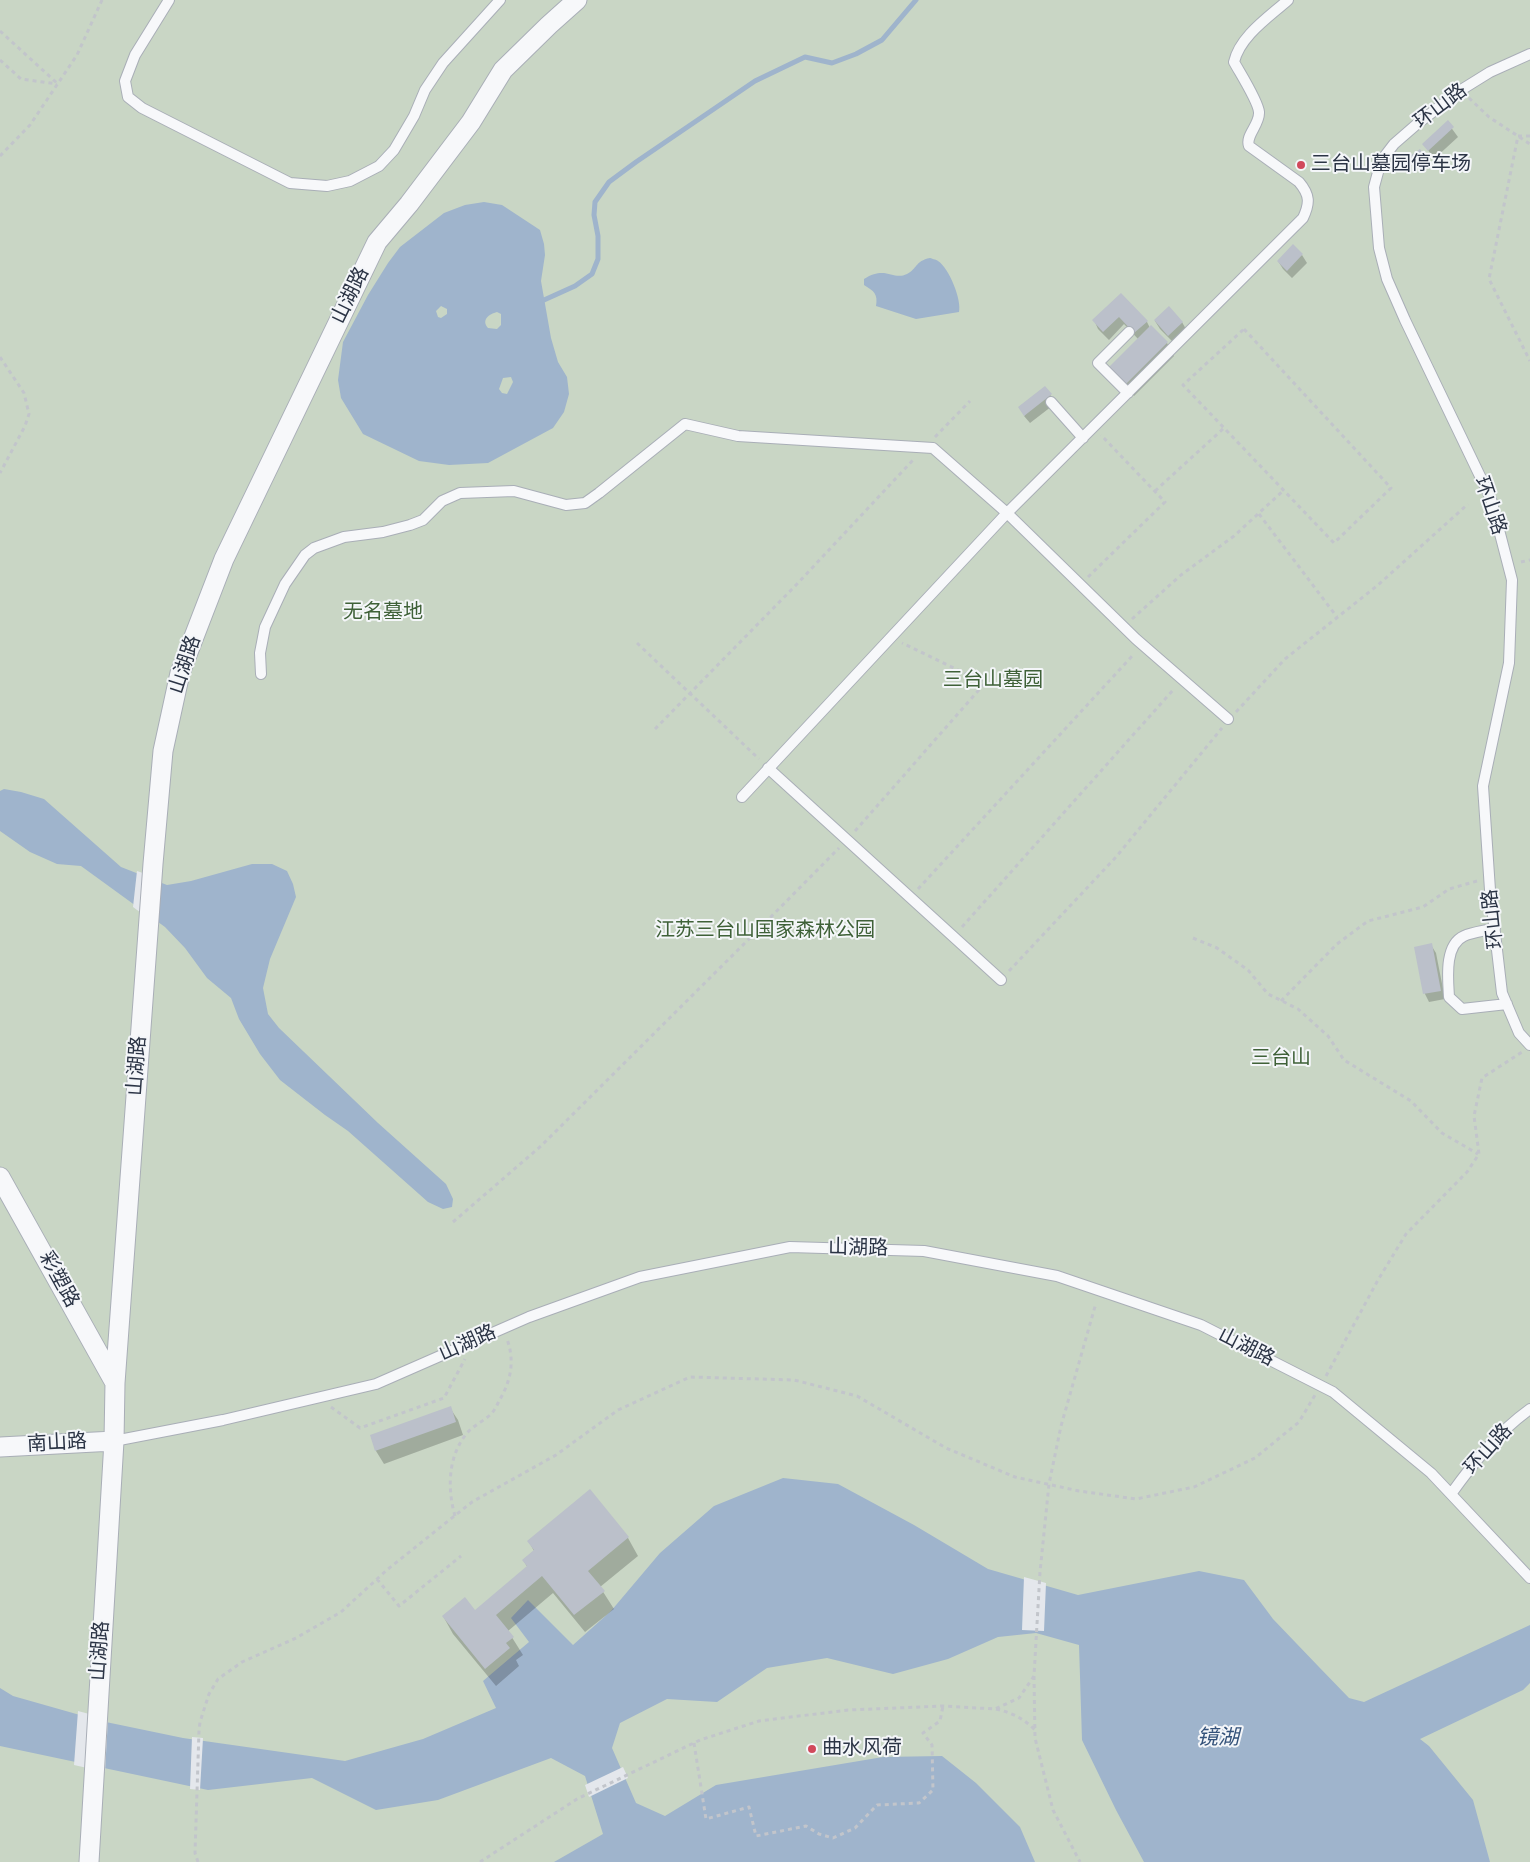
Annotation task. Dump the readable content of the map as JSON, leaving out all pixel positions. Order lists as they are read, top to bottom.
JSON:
{
  "streets": {
    "street": ["山湖路", "彩塑路", "南山路"],
    "lane": ["环山路"]
  },
  "crossings": [
    ["环山路", "山湖路"],
    ["山湖路", "彩塑路"],
    ["山湖路", "南山路"]
  ],
  "water": ["镜湖"],
  "parks": [
    "无名墓地",
    "三台山墓园",
    "江苏三台山国家森林公园",
    "三台山"
  ],
  "places": ["三台山墓园停车场", "曲水风荷"]
}
